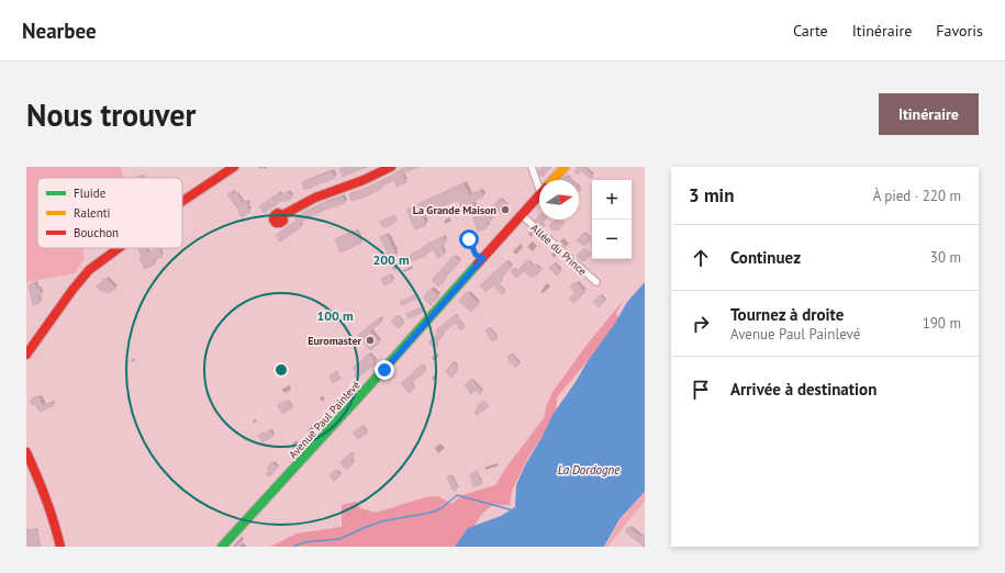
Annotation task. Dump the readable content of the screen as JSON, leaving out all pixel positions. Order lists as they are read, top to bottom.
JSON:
{
  "streets": {
    "main road": ["Avenue Paul Painlevé"],
    "street": ["Allée du Prince"]
  },
  "crossings": [
    ["Allée du Prince", "Avenue Paul Painlevé"]
  ],
  "water": ["La Dordogne"],
  "places": ["La Grande Maison", "Euromaster"],
  "legend": ["Fluide", "Ralenti", "Bouchon"],
  "north": "right",
  "page": {
    "header": "Nearbee",
    "nav": ["Carte", "Itinéraire", "Favoris"],
    "buttons": "Itinéraire",
    "title": "Nous trouver",
    "heading": ["3 min", "À pied · 220 m"],
    "map_buttons": ["+", "−"],
    "list": [
      ["Continuez", "30 m"],
      ["Tournez à droite", "Avenue Paul Painlevé", "190 m"],
      "Arrivée à destination"
    ]
  },
  "rings": ["200 m", "100 m"]
}
